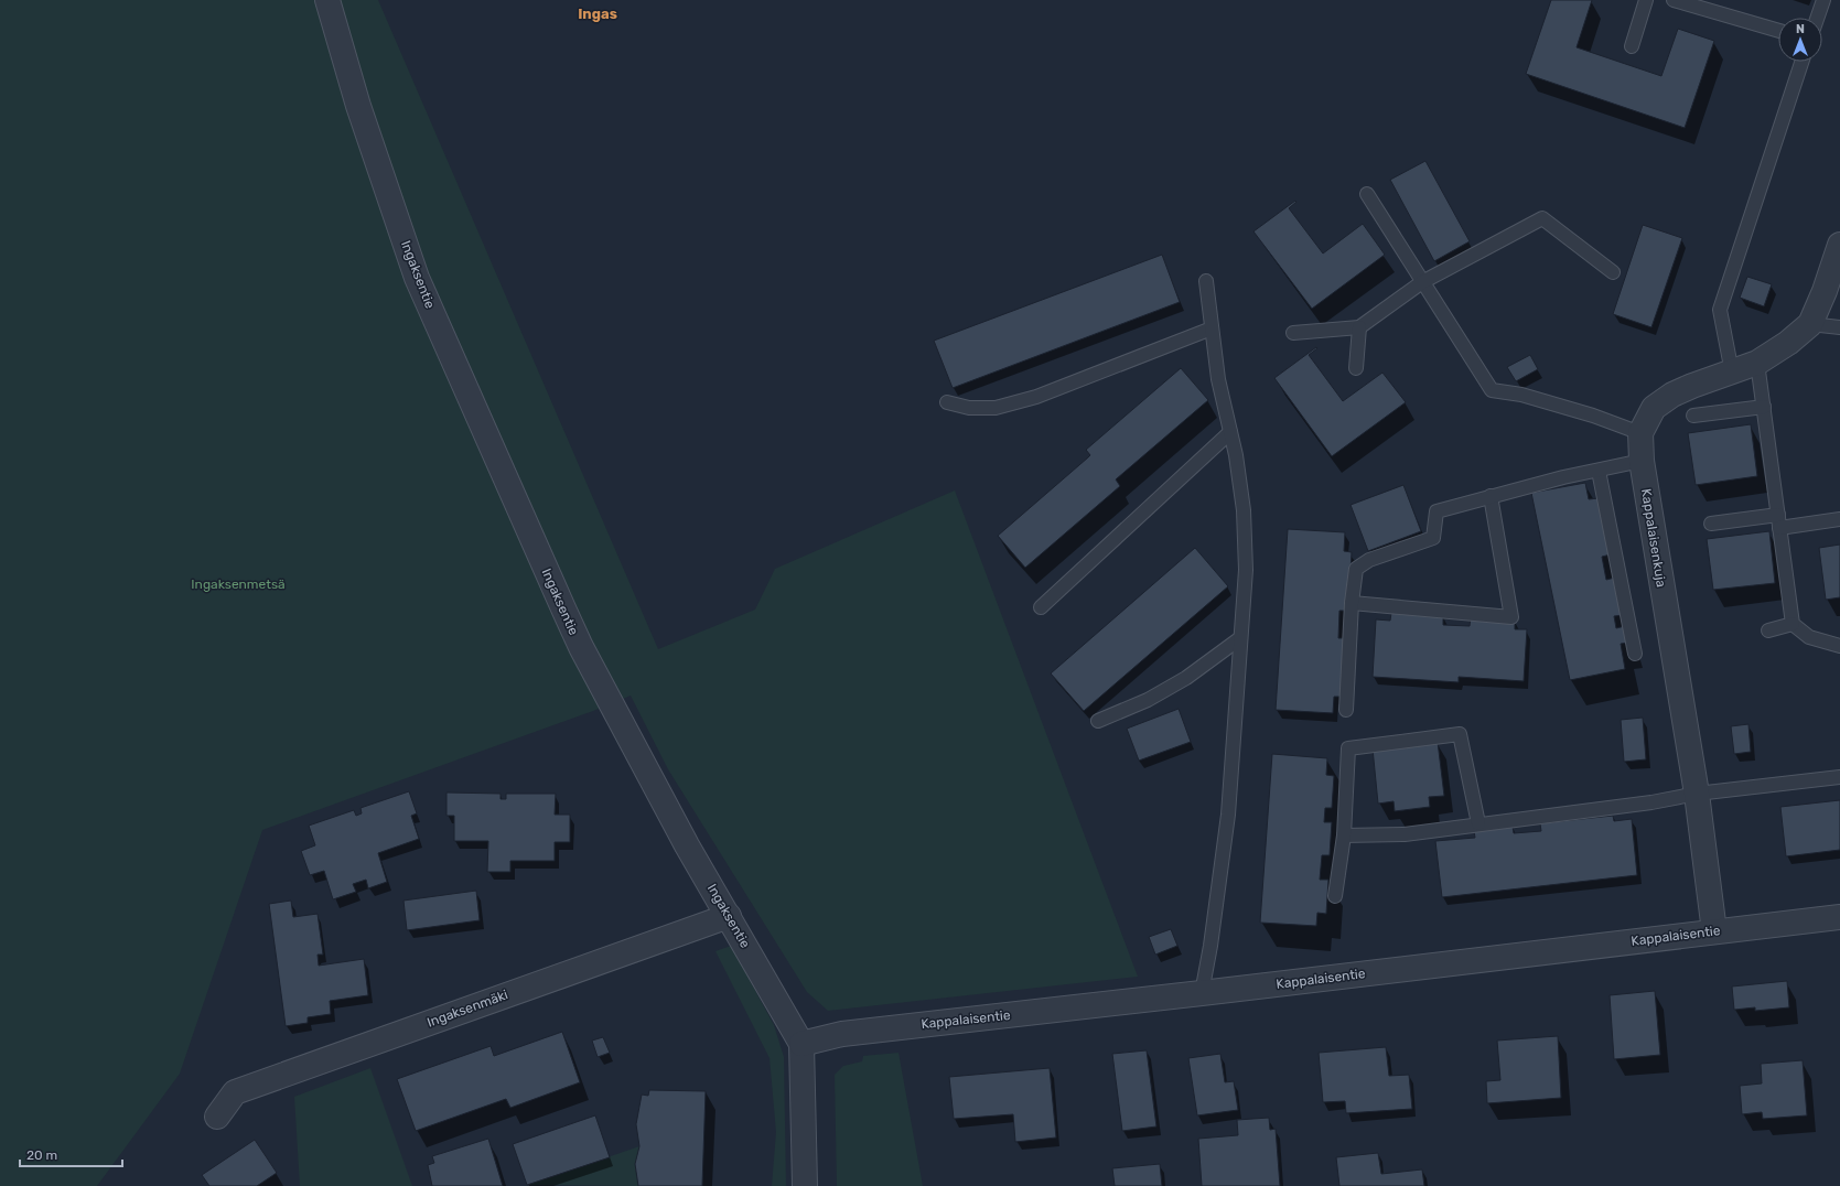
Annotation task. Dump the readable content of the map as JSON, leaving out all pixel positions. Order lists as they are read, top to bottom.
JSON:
{
  "streets": {
    "street": [
      "Ingaksentie",
      "Kappalaisenkuja",
      "Kappalaisentie",
      "Ingaksenmäki"
    ]
  },
  "crossings": [
    ["Ingaksentie", "Kappalaisentie"],
    ["Ingaksentie", "Ingaksenmäki"],
    ["Kappalaisenkuja", "Kappalaisentie"]
  ],
  "districts": ["Ingas"],
  "parks": ["Ingaksenmetsä"],
  "scale_bar": "20 m",
  "north": "top"
}
